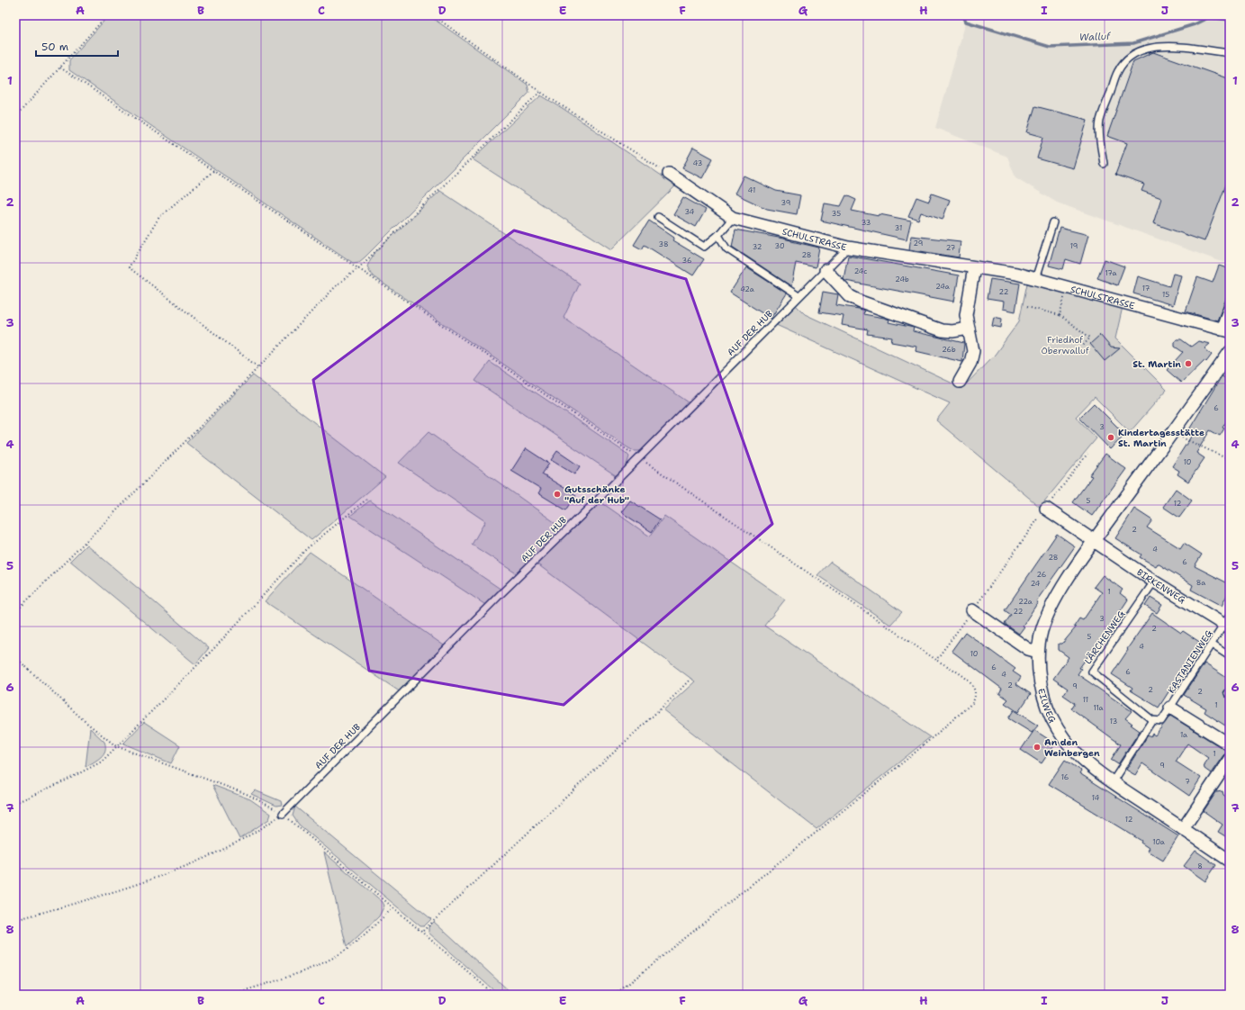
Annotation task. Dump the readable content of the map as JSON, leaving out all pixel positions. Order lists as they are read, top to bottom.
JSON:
{
  "streets": {
    "street": ["SCHULSTRASSE", "BIRKENWEG", "EILWEG"],
    "lane": ["AUF DER HUB", "LÄRCHENWEG", "KASTANIENWEG"]
  },
  "crossings": [
    ["SCHULSTRASSE", "AUF DER HUB"],
    ["BIRKENWEG", "LÄRCHENWEG"],
    ["BIRKENWEG", "KASTANIENWEG"],
    ["BIRKENWEG", "EILWEG"]
  ],
  "water": ["Walluf"],
  "parks": ["Friedhof Oberwalluf"],
  "places": [
    "St. Martin",
    "Kindertagesstätte St. Martin",
    "Gutsschänke \"Auf der Hub\"",
    "An den Weinbergen"
  ],
  "house_numbers": [
    "43",
    "41",
    "39",
    "34",
    "35",
    "33",
    "31",
    "29",
    "38",
    "30",
    "19",
    "32",
    "27",
    "28",
    "36",
    "24c",
    "17a",
    "24b",
    "24a",
    "17",
    "42a",
    "22",
    "15",
    "26b",
    "6",
    "3",
    "10",
    "5",
    "12",
    "2",
    "4",
    "28",
    "6",
    "26",
    "8a",
    "24",
    "1",
    "22a",
    "22",
    "3",
    "2",
    "5",
    "4",
    "10",
    "6",
    "6",
    "4",
    "2",
    "9",
    "2",
    "2",
    "11",
    "1",
    "11a",
    "13",
    "1a",
    "1",
    "9",
    "16",
    "7",
    "14",
    "12",
    "10a",
    "8"
  ],
  "scale_bar": "50 m",
  "grid": {
    "columns": [
      "A",
      "B",
      "C",
      "D",
      "E",
      "F",
      "G",
      "H",
      "I",
      "J"
    ],
    "rows": [
      "1",
      "2",
      "3",
      "4",
      "5",
      "6",
      "7",
      "8"
    ]
  }
}
